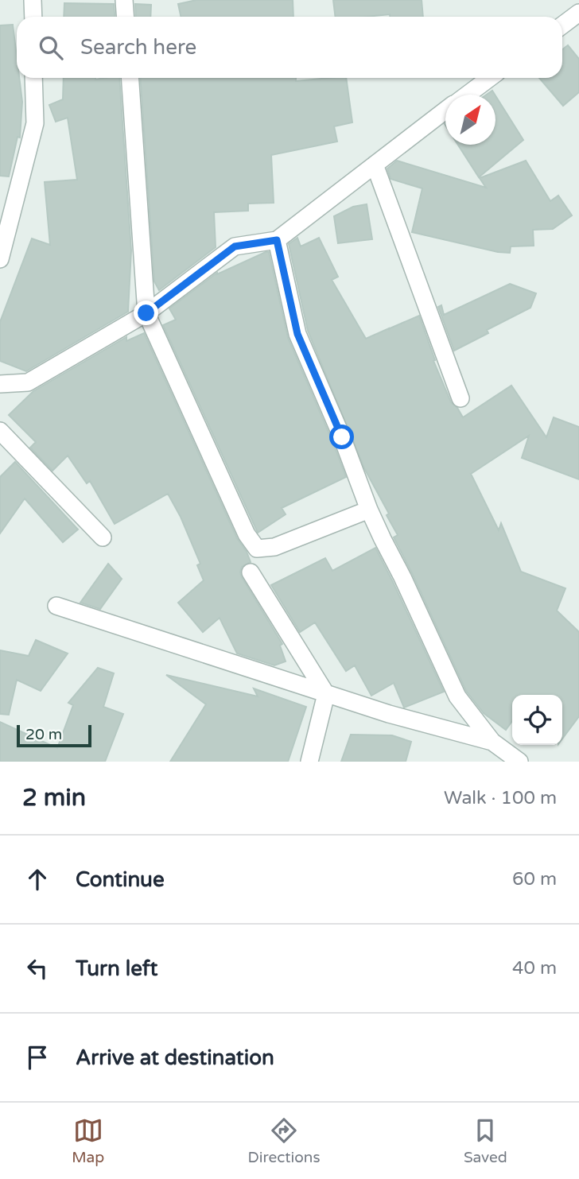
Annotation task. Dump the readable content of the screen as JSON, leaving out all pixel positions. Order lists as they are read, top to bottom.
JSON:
{
  "scale_bar": "20 m",
  "north": "top right",
  "page": {
    "search": "Search here",
    "scale": "20 m",
    "heading": ["2 min", "Walk · 100 m"],
    "list": [
      ["Continue", "60 m"],
      ["Turn left", "40 m"],
      "Arrive at destination"
    ],
    "nav": ["Map", "Directions", "Saved"]
  }
}
